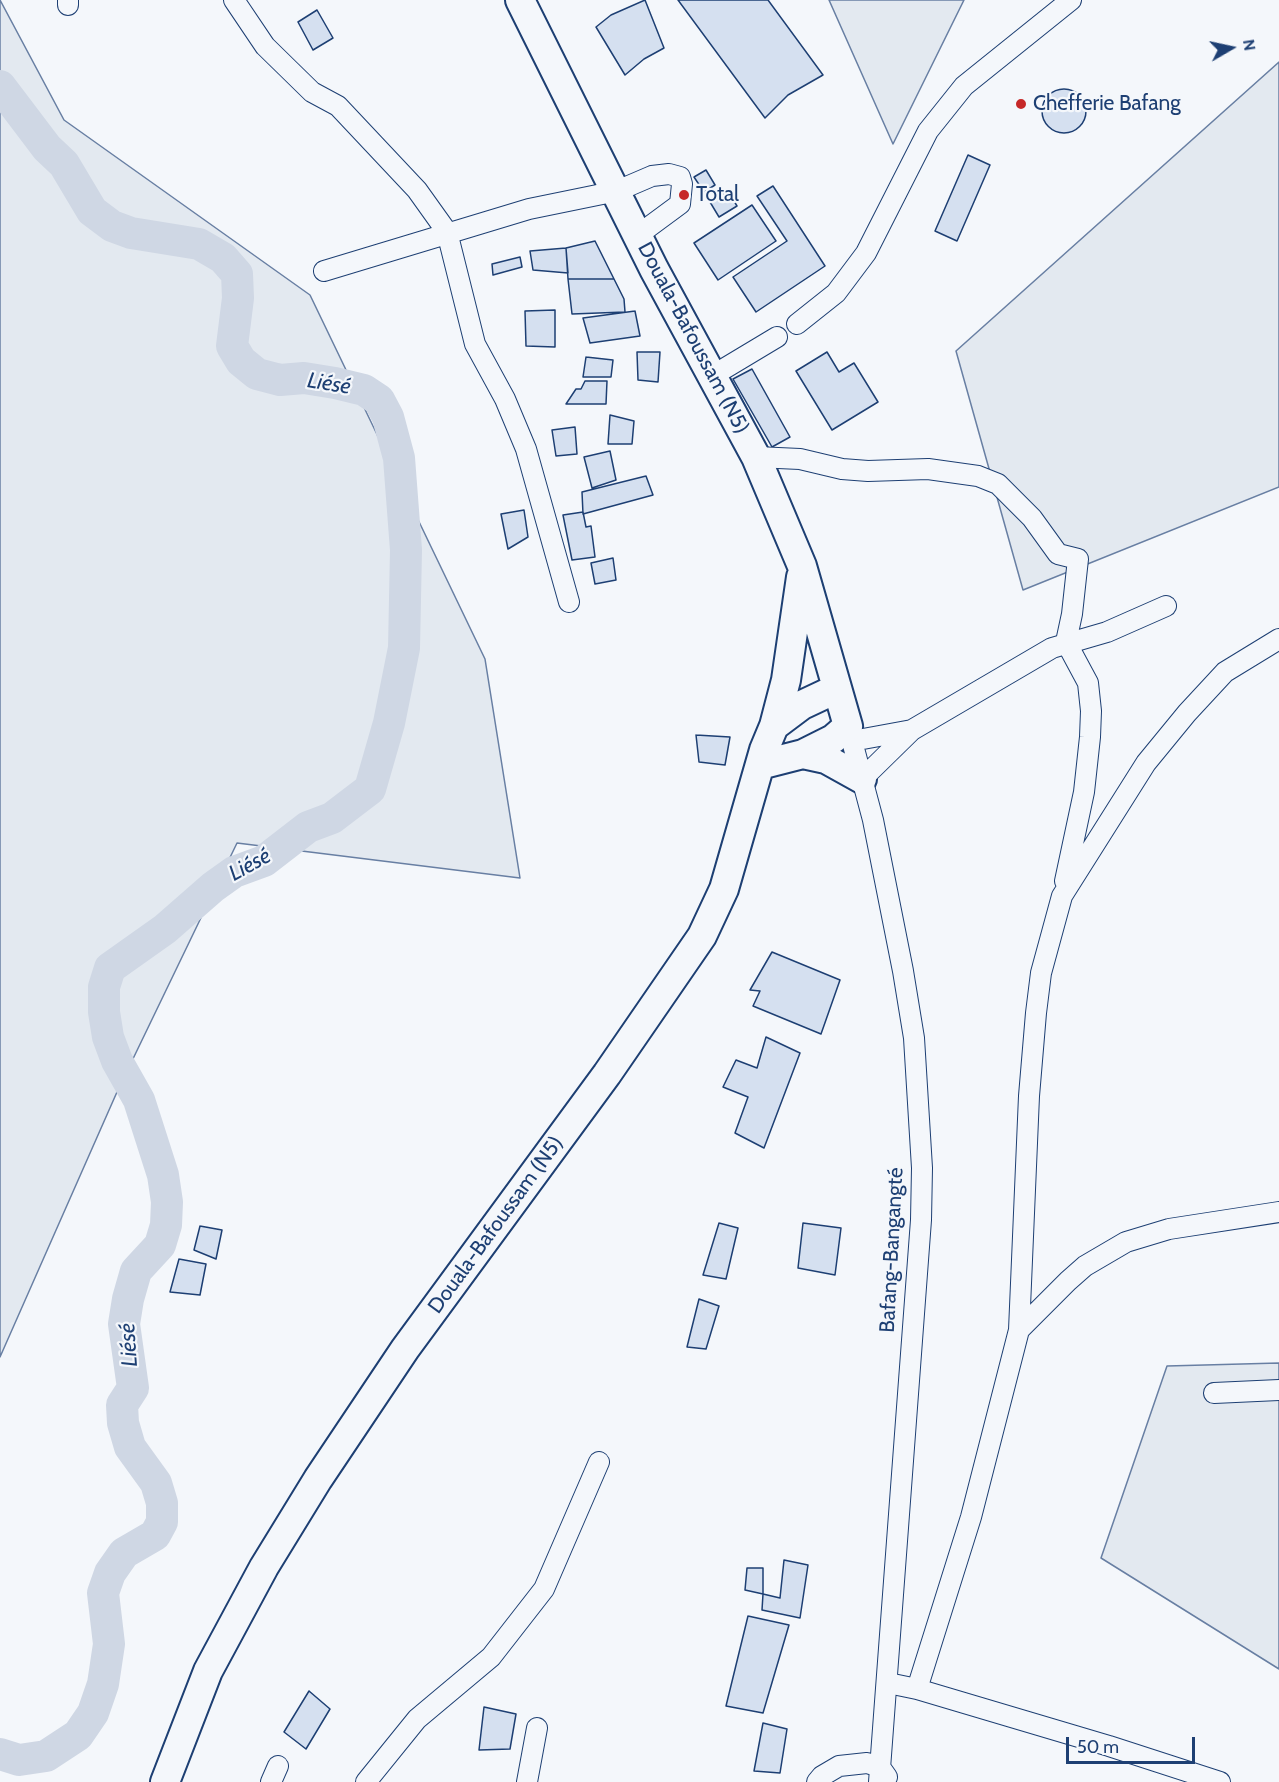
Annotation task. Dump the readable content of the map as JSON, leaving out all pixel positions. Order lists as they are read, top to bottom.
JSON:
{
  "streets": {
    "highway": ["Douala-Bafoussam (N5)"],
    "street": ["Bafang-Bangangté"]
  },
  "crossings": [
    ["Douala-Bafoussam (N5)", "Bafang-Bangangté"]
  ],
  "water": ["Liésé"],
  "places": ["Chefferie Bafang", "Total"],
  "scale_bar": "50 m",
  "north": "right"
}
